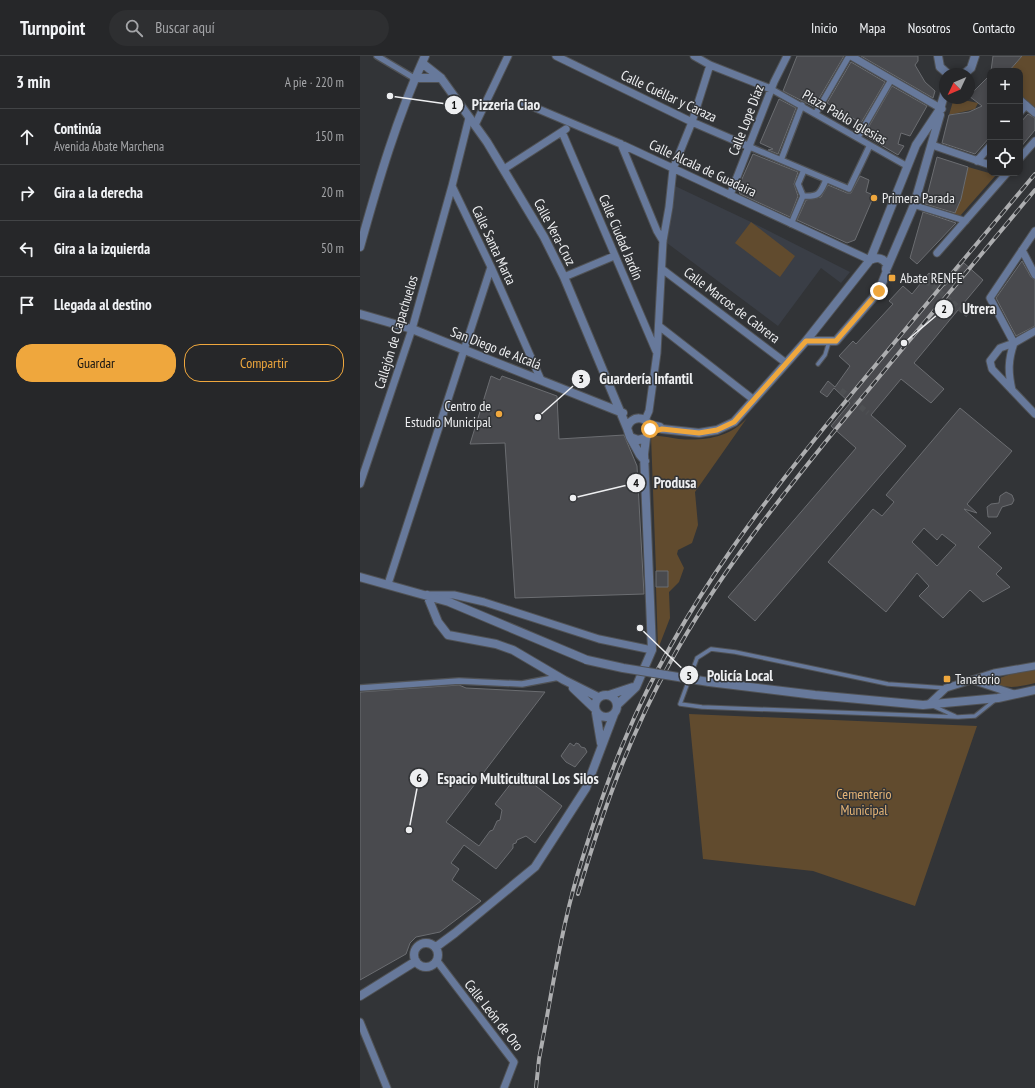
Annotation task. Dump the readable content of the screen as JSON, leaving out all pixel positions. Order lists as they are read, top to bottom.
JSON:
{
  "streets": {
    "street": [
      "Calle Cuéllar y Caraza",
      "Plaza Pablo Iglesias",
      "Calle Lope Díaz",
      "Calle Alcala de Guadaira",
      "Calle Vera-Cruz",
      "Calle Ciudad Jardín",
      "Calle Santa Marta",
      "Calle Marcos de Cabrera",
      "Callejón de Capachuelos",
      "San Diego de Alcalá",
      "Calle León de Oro"
    ]
  },
  "crossings": [
    ["Calle Cuéllar y Caraza", "Calle Lope Díaz"],
    ["Plaza Pablo Iglesias", "Calle Lope Díaz"],
    ["Calle Lope Díaz", "Calle Alcala de Guadaira"],
    ["Calle Vera-Cruz", "San Diego de Alcalá"],
    ["Calle Santa Marta", "Callejón de Capachuelos"],
    ["Calle Santa Marta", "San Diego de Alcalá"],
    ["Callejón de Capachuelos", "San Diego de Alcalá"]
  ],
  "parks": ["Cementerio Municipal"],
  "places": {
    "other": [
      "Pizzeria Ciao",
      "Primera Parada",
      "Utrera",
      "Centro de Estudio Municipal",
      "Guardería Infantil",
      "Produsa",
      "Policía Local",
      "Espacio Multicultural Los Silos"
    ],
    "transit": ["Abate RENFE", "Tanatorio"]
  },
  "north": "bottom left",
  "page": {
    "header": "Turnpoint",
    "search": "Buscar aquí",
    "nav": [
      "Inicio",
      "Mapa",
      "Nosotros",
      "Contacto"
    ],
    "heading": ["3 min", "A pie · 220 m"],
    "map_buttons": ["+", "−"],
    "list": [
      ["Continúa", "Avenida Abate Marchena", "150 m"],
      ["Gira a la derecha", "20 m"],
      ["Gira a la izquierda", "50 m"],
      "Llegada al destino"
    ],
    "buttons": ["Guardar", "Compartir"]
  }
}
